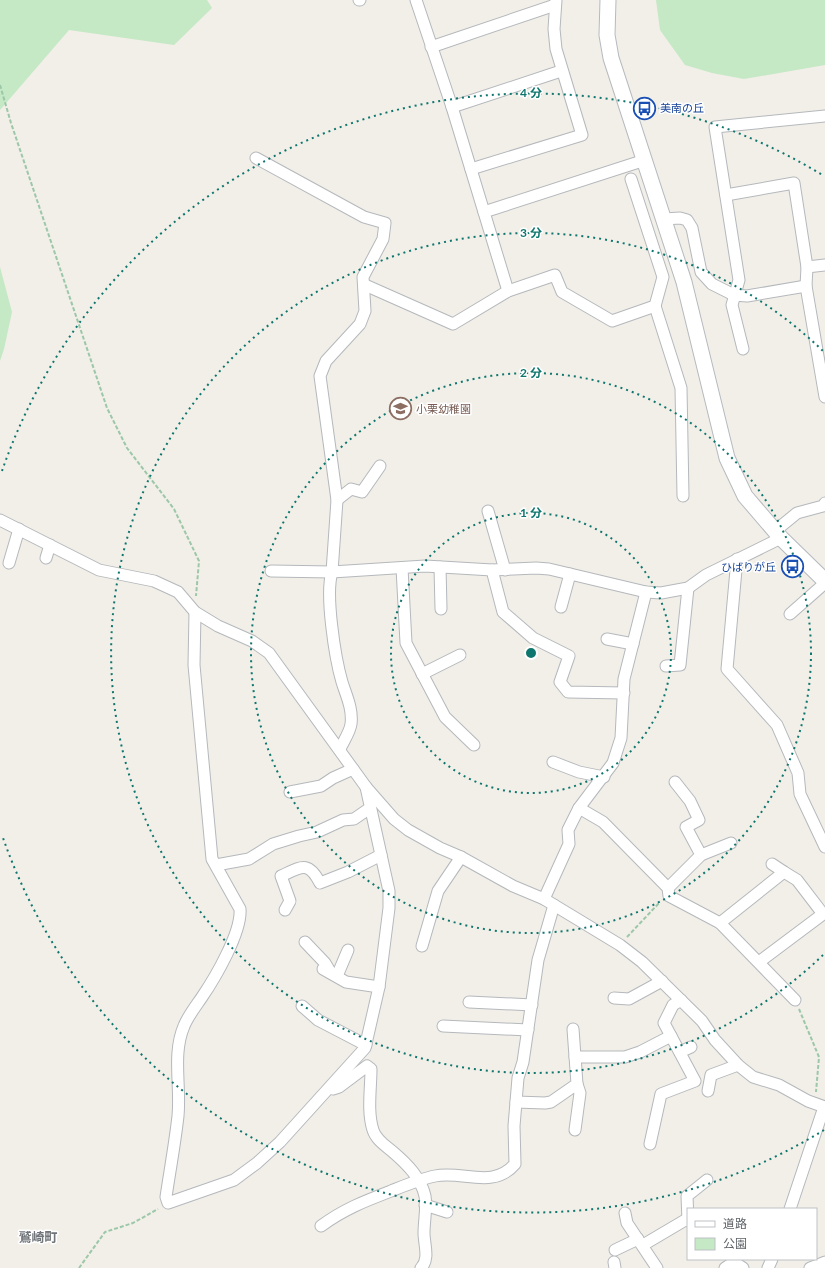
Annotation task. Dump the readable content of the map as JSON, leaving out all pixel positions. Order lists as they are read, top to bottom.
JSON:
{
  "districts": ["鷲崎町"],
  "places": {
    "bus stop": ["美南の丘", "ひばりが丘"],
    "school or university": ["小栗幼稚園"]
  },
  "legend": ["道路", "公園"],
  "rings": [
    "4 分",
    "3 分",
    "2 分",
    "1 分"
  ]
}
